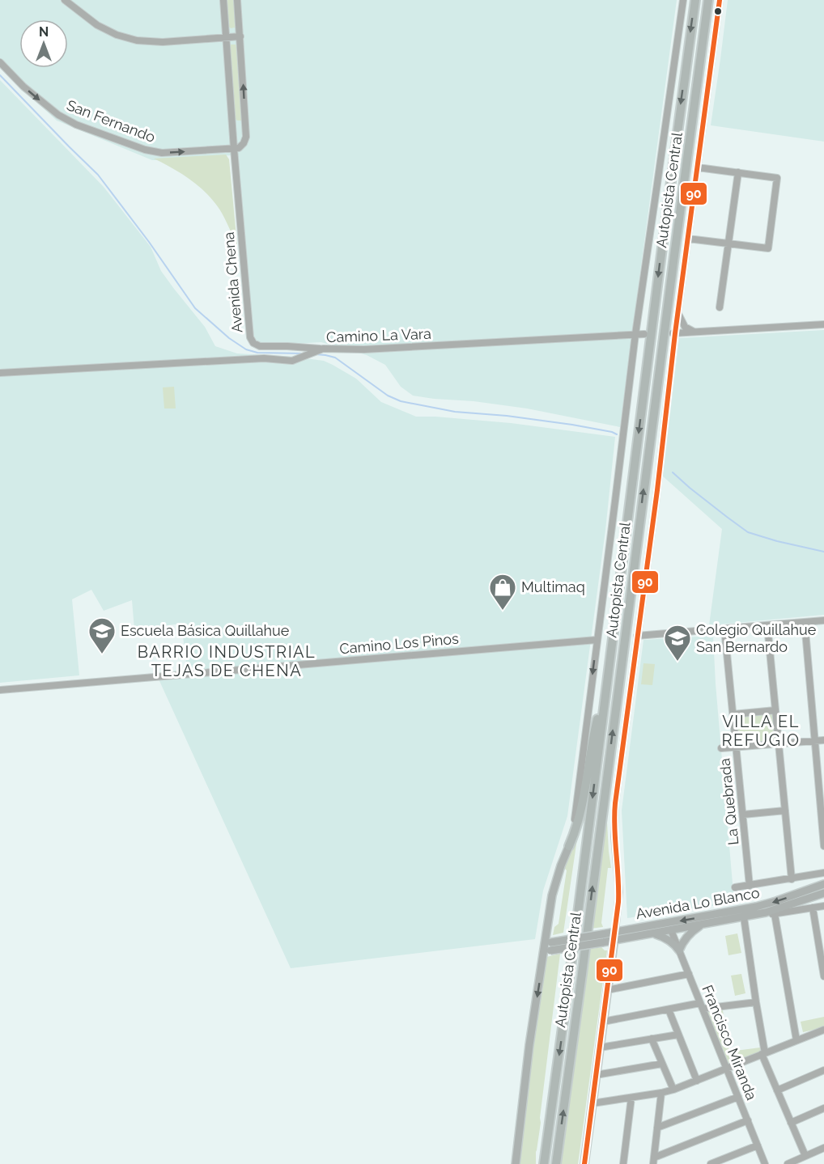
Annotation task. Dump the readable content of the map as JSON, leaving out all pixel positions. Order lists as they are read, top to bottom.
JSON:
{
  "streets": {
    "highway": ["Autopista Central"],
    "main road": ["Avenida Lo Blanco"],
    "street": [
      "San Fernando",
      "Avenida Chena",
      "Camino La Vara",
      "Camino Los Pinos",
      "La Quebrada",
      "Francisco Miranda"
    ]
  },
  "crossings": [
    ["San Fernando", "Avenida Chena"],
    ["Avenida Chena", "Camino La Vara"],
    ["La Quebrada", "Avenida Lo Blanco"],
    ["Avenida Lo Blanco", "Francisco Miranda"]
  ],
  "one_way": ["San Fernando"],
  "districts": ["BARRIO INDUSTRIAL TEJAS DE CHENA", "VILLA EL REFUGIO"],
  "places": {
    "shop": ["Multimaq"],
    "school or university": ["Escuela Básica Quillahue", "Colegio Quillahue San Bernardo"]
  },
  "lines": ["transit line 90"],
  "north": "top"
}
